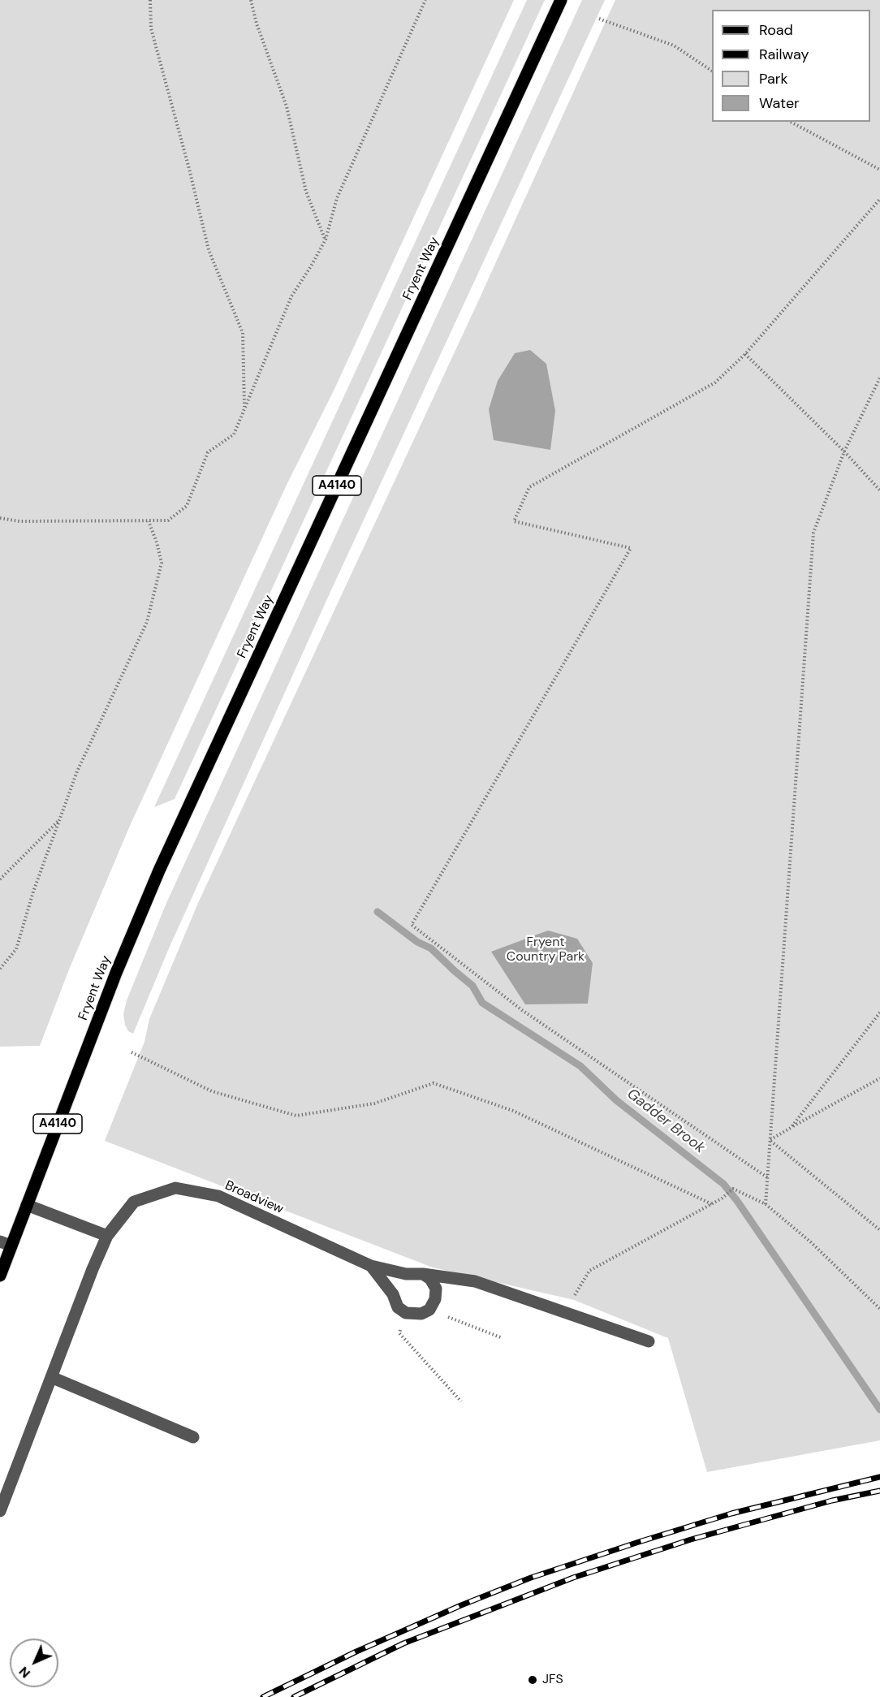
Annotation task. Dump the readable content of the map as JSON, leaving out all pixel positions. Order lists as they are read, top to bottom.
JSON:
{
  "streets": {
    "main road": ["Fryent Way", "A4140"],
    "street": ["Broadview"]
  },
  "water": ["Gadder Brook"],
  "parks": ["Fryent Country Park"],
  "places": ["JFS"],
  "legend": [
    "Road",
    "Railway",
    "Park",
    "Water"
  ],
  "north": "bottom left"
}
